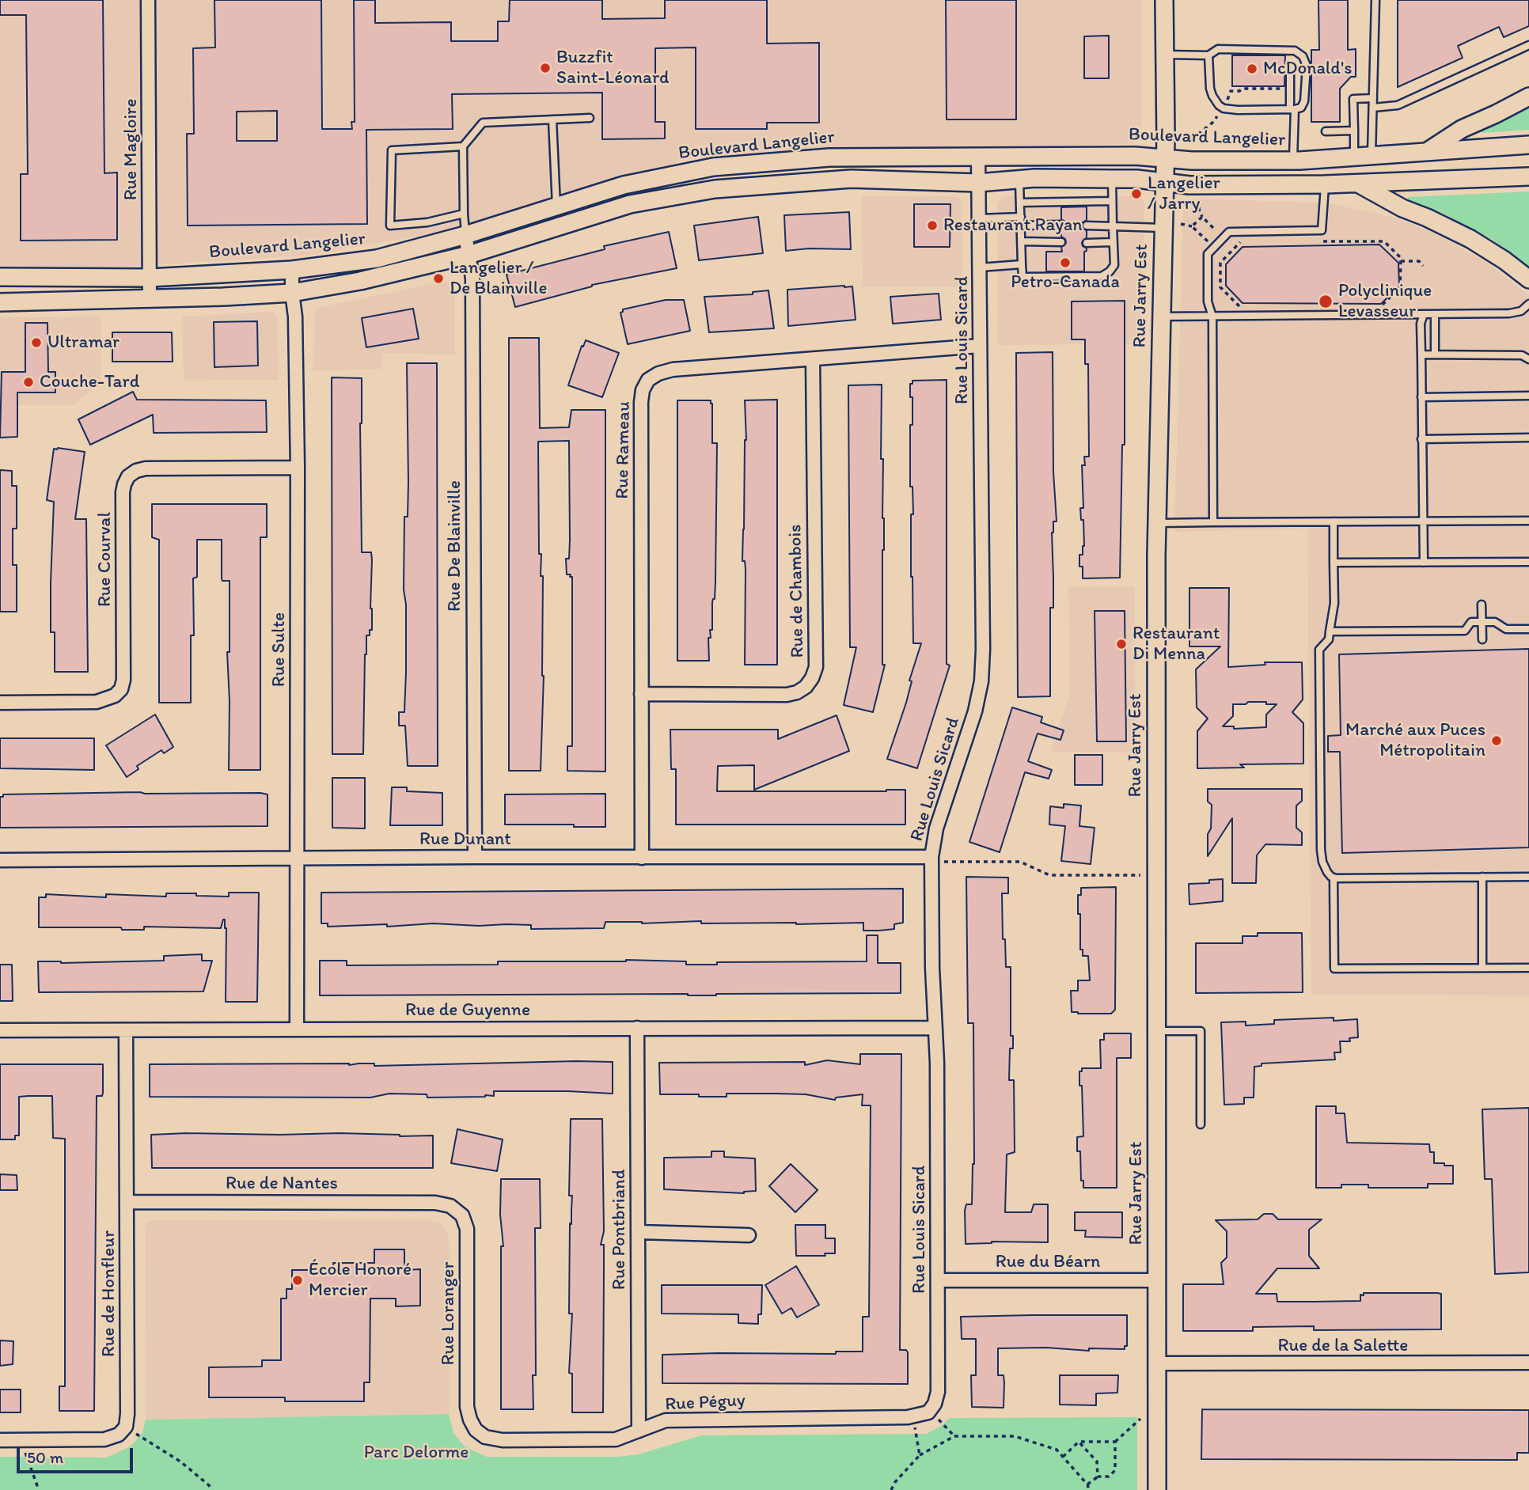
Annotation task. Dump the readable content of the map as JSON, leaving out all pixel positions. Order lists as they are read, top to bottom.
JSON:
{
  "streets": {
    "main road": ["Boulevard Langelier", "Rue Jarry Est"],
    "street": [
      "Rue Magloire",
      "Rue Louis Sicard",
      "Rue Rameau",
      "Rue De Blainville",
      "Rue Courval",
      "Rue de Chambois",
      "Rue Sulte",
      "Rue Dunant",
      "Rue de Guyenne",
      "Rue de Nantes",
      "Rue Pontbriand",
      "Rue du Béarn",
      "Rue de Honfleur",
      "Rue Loranger",
      "Rue de la Salette",
      "Rue Péguy"
    ]
  },
  "crossings": [
    ["Boulevard Langelier", "Rue Magloire"],
    ["Boulevard Langelier", "Rue Jarry Est"],
    ["Boulevard Langelier", "Rue Louis Sicard"],
    ["Boulevard Langelier", "Rue De Blainville"],
    ["Boulevard Langelier", "Rue Sulte"],
    ["Rue Jarry Est", "Rue du Béarn"],
    ["Rue Jarry Est", "Rue de la Salette"],
    ["Rue Louis Sicard", "Rue Rameau"],
    ["Rue Louis Sicard", "Rue Dunant"],
    ["Rue Louis Sicard", "Rue de Guyenne"],
    ["Rue Louis Sicard", "Rue du Béarn"],
    ["Rue Louis Sicard", "Rue Péguy"],
    ["Rue Rameau", "Rue de Chambois"],
    ["Rue Rameau", "Rue Dunant"],
    ["Rue De Blainville", "Rue Dunant"],
    ["Rue Courval", "Rue Sulte"],
    ["Rue Sulte", "Rue Dunant"],
    ["Rue Sulte", "Rue de Guyenne"],
    ["Rue de Guyenne", "Rue Pontbriand"],
    ["Rue de Guyenne", "Rue de Honfleur"],
    ["Rue de Nantes", "Rue de Honfleur"],
    ["Rue de Nantes", "Rue Loranger"],
    ["Rue Pontbriand", "Rue Péguy"],
    ["Rue Loranger", "Rue Péguy"]
  ],
  "parks": ["Parc Delorme"],
  "places": [
    "Buzzfit Saint-Léonard",
    "McDonald's",
    "Langelier / Jarry",
    "Restaurant Rayan",
    "Petro-Canada",
    "Langelier / De Blainville",
    "Polyclinique Levasseur",
    "Ultramar",
    "Couche-Tard",
    "Restaurant Di Menna",
    "Marché aux Puces Métropolitain",
    "École Honoré Mercier"
  ],
  "scale_bar": "50 m"
}
